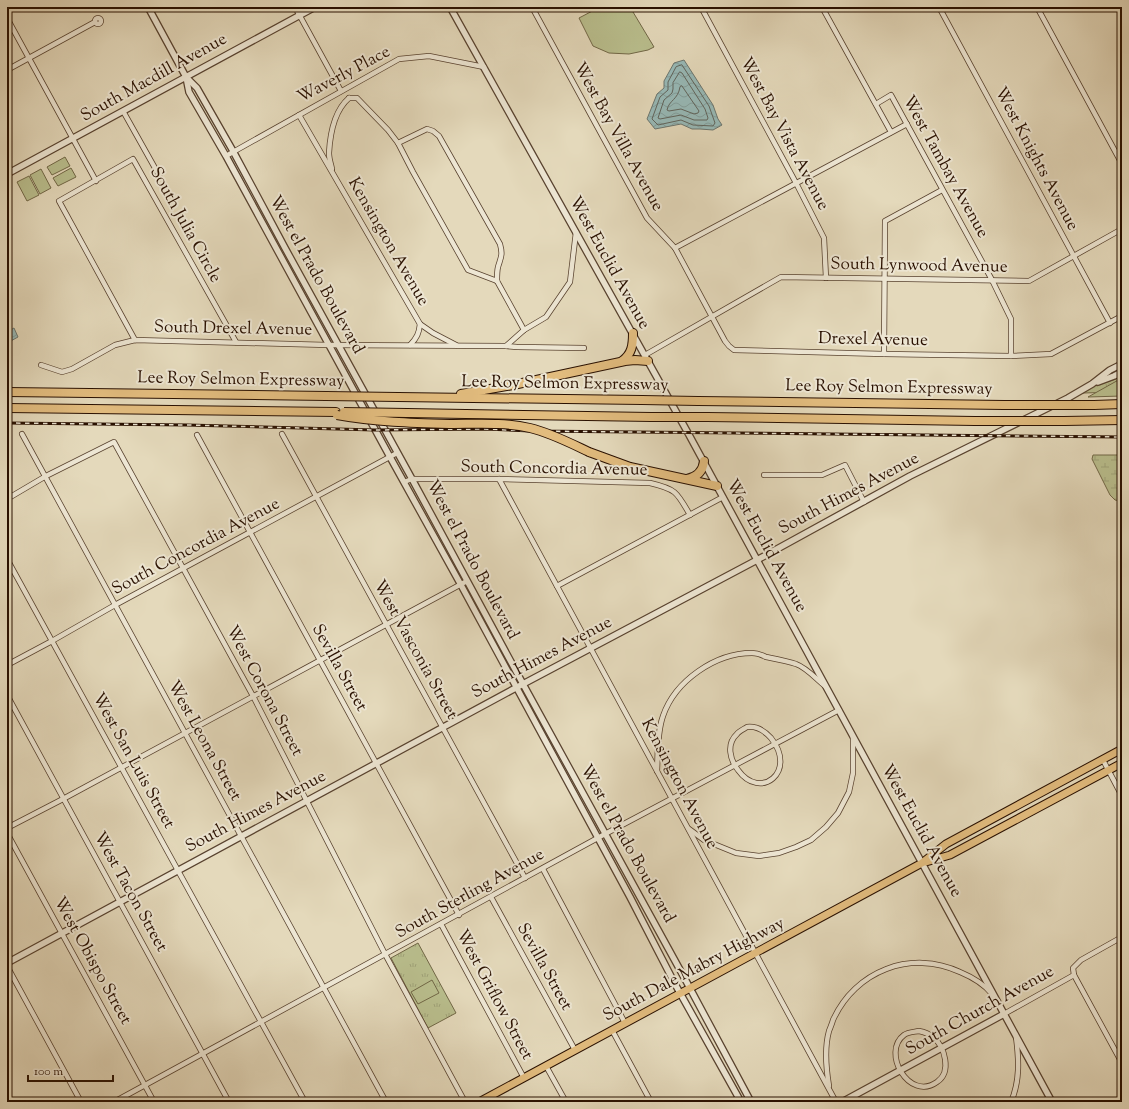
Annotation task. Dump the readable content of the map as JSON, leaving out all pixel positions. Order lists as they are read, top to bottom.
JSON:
{
  "streets": {
    "highway": ["Lee Roy Selmon Expressway"],
    "main road": ["South Dale Mabry Highway"],
    "street": [
      "Waverly Place",
      "South Macdill Avenue",
      "West Bay Vista Avenue",
      "West Bay Villa Avenue",
      "West Knights Avenue",
      "West Tambay Avenue",
      "South Julia Circle",
      "Kensington Avenue",
      "West Euclid Avenue",
      "South Lynwood Avenue",
      "West el Prado Boulevard",
      "South Drexel Avenue",
      "Drexel Avenue",
      "South Concordia Avenue",
      "South Himes Avenue",
      "West Vasconia Street",
      "Sevilla Street",
      "West Corona Street",
      "West Leona Street",
      "West San Luis Street",
      "West Tacon Street",
      "South Sterling Avenue",
      "West Obispo Street",
      "West Griflow Street",
      "South Church Avenue"
    ]
  },
  "crossings": [
    ["Waverly Place", "Kensington Avenue"],
    ["Waverly Place", "West Euclid Avenue"],
    ["Waverly Place", "West el Prado Boulevard"],
    ["South Macdill Avenue", "West el Prado Boulevard"],
    ["West Bay Vista Avenue", "South Lynwood Avenue"],
    ["West Bay Villa Avenue", "South Lynwood Avenue"],
    ["West Bay Villa Avenue", "Drexel Avenue"],
    ["West Knights Avenue", "South Lynwood Avenue"],
    ["West Knights Avenue", "Drexel Avenue"],
    ["West Tambay Avenue", "South Lynwood Avenue"],
    ["West Tambay Avenue", "Drexel Avenue"],
    ["South Julia Circle", "South Drexel Avenue"],
    ["Kensington Avenue", "South Drexel Avenue"],
    ["Kensington Avenue", "South Concordia Avenue"],
    ["Kensington Avenue", "South Himes Avenue"],
    ["Kensington Avenue", "South Sterling Avenue"],
    ["Kensington Avenue", "South Dale Mabry Highway"],
    ["West Euclid Avenue", "South Himes Avenue"],
    ["West Euclid Avenue", "South Sterling Avenue"],
    ["West Euclid Avenue", "South Dale Mabry Highway"],
    ["West Euclid Avenue", "South Church Avenue"],
    ["South Lynwood Avenue", "Drexel Avenue"],
    ["West el Prado Boulevard", "South Drexel Avenue"],
    ["West el Prado Boulevard", "South Concordia Avenue"],
    ["West el Prado Boulevard", "South Himes Avenue"],
    ["West el Prado Boulevard", "South Sterling Avenue"],
    ["West el Prado Boulevard", "South Dale Mabry Highway"],
    ["South Concordia Avenue", "West Vasconia Street"],
    ["South Concordia Avenue", "Sevilla Street"],
    ["South Concordia Avenue", "West Corona Street"],
    ["South Concordia Avenue", "West Leona Street"],
    ["South Concordia Avenue", "West San Luis Street"],
    ["South Himes Avenue", "West Vasconia Street"],
    ["South Himes Avenue", "Sevilla Street"],
    ["South Himes Avenue", "West Corona Street"],
    ["South Himes Avenue", "West Leona Street"],
    ["South Himes Avenue", "West San Luis Street"],
    ["South Himes Avenue", "West Tacon Street"],
    ["South Himes Avenue", "West Obispo Street"],
    ["West Vasconia Street", "South Sterling Avenue"],
    ["Sevilla Street", "South Sterling Avenue"],
    ["Sevilla Street", "South Dale Mabry Highway"],
    ["West Corona Street", "West Leona Street"],
    ["West Corona Street", "South Sterling Avenue"],
    ["West Leona Street", "South Sterling Avenue"],
    ["West San Luis Street", "South Sterling Avenue"],
    ["West Tacon Street", "South Sterling Avenue"],
    ["South Sterling Avenue", "West Obispo Street"],
    ["South Sterling Avenue", "West Griflow Street"],
    ["South Dale Mabry Highway", "West Griflow Street"]
  ],
  "scale_bar": "100 m"
}
